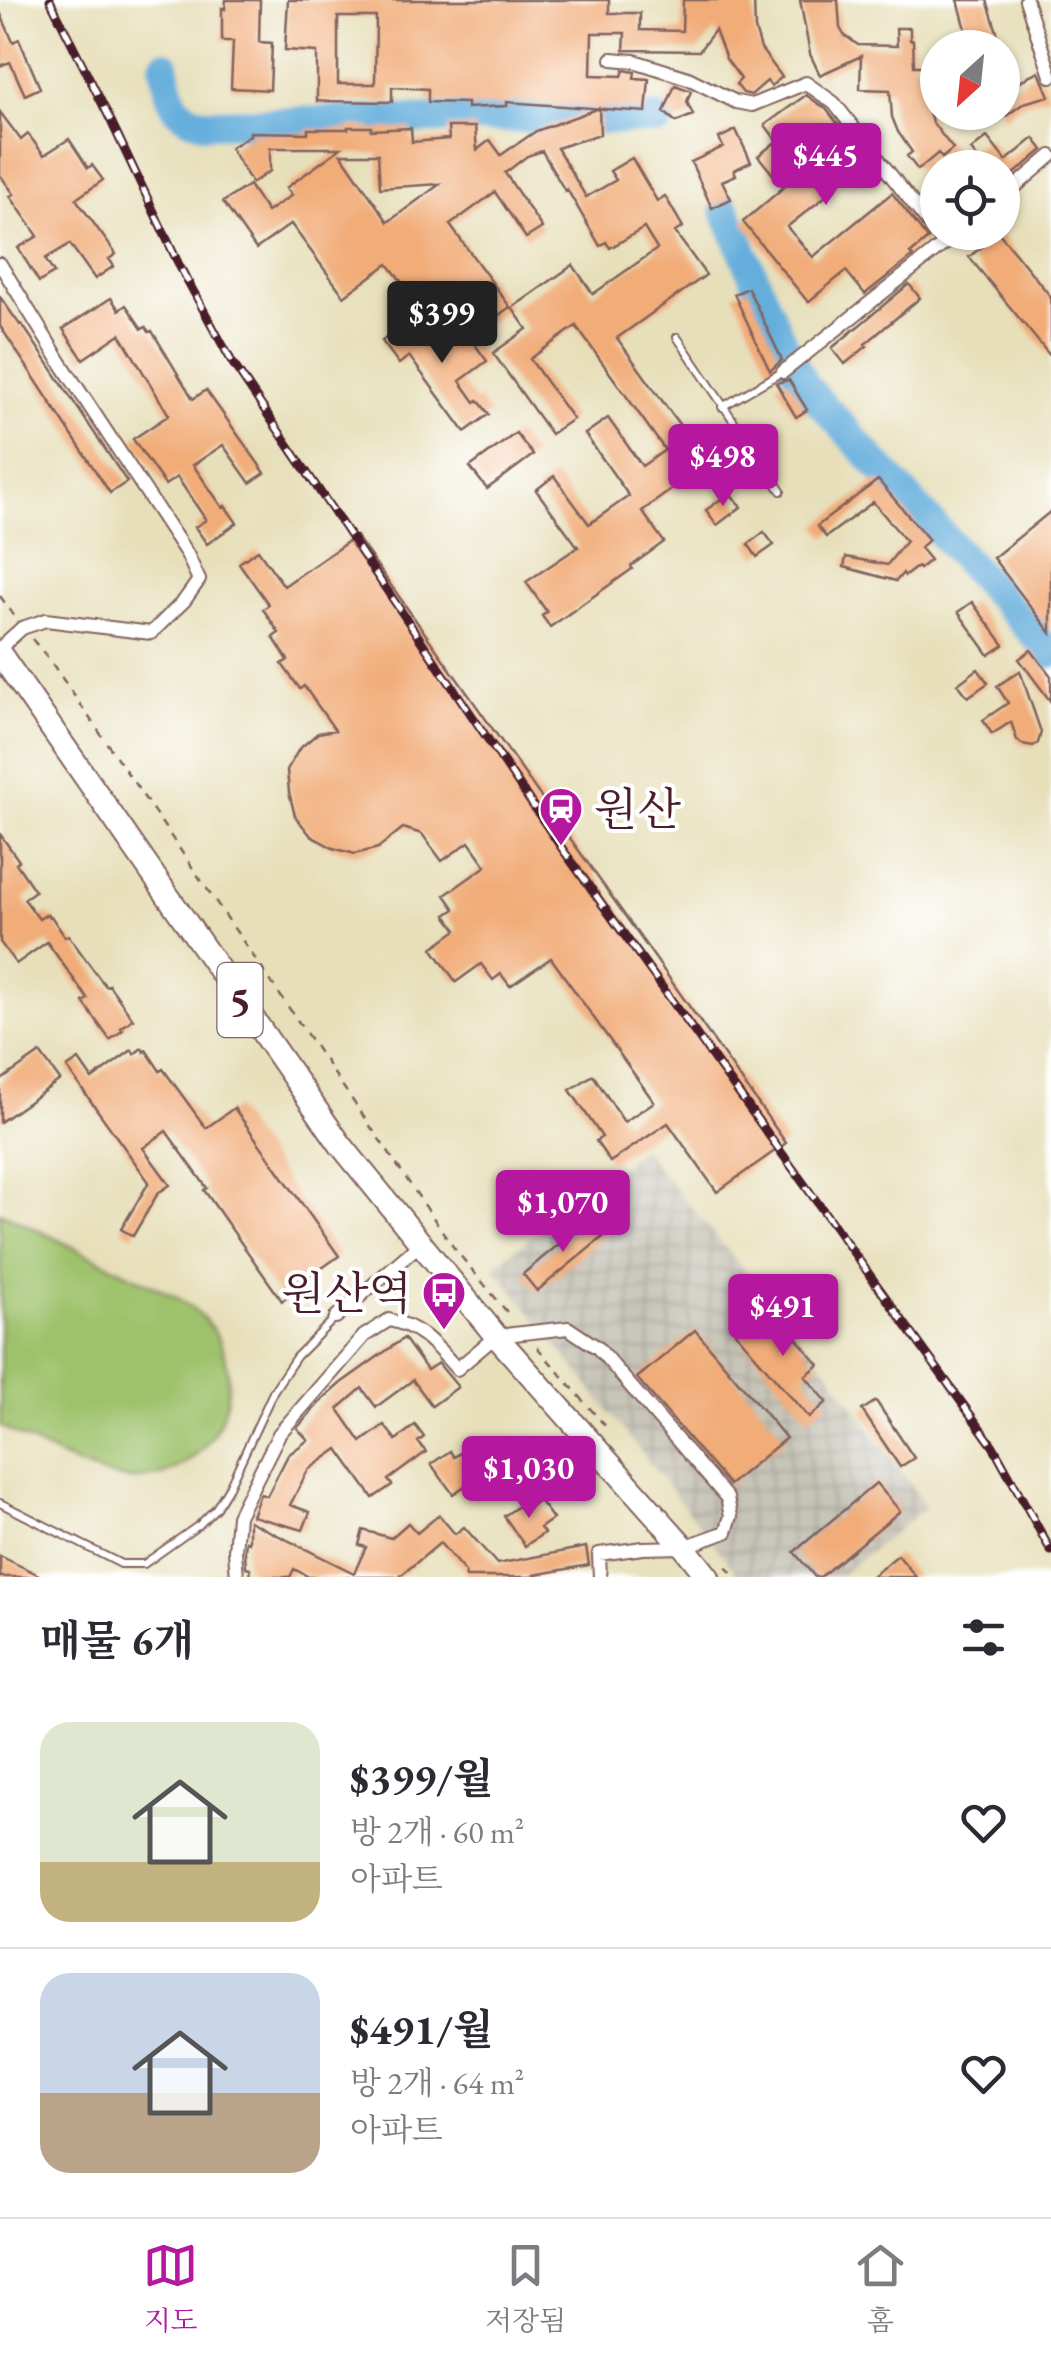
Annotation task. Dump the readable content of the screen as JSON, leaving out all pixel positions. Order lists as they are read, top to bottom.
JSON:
{
  "streets": {
    "highway": ["5"]
  },
  "places": {
    "station": ["원산"],
    "bus stop": ["원산역"]
  },
  "north": "bottom left",
  "page": {
    "price": [
      "$445",
      "$399",
      "$498",
      "$1,070",
      "$491",
      "$1,030"
    ],
    "heading": "매물 6개",
    "list": [
      {
        "name": "$399/월",
        "note": "방 2개 · 60 m² · 아파트"
      },
      {
        "name": "$491/월",
        "note": "방 2개 · 64 m² · 아파트"
      }
    ],
    "tabs": ["지도", "저장됨", "홈"]
  }
}
